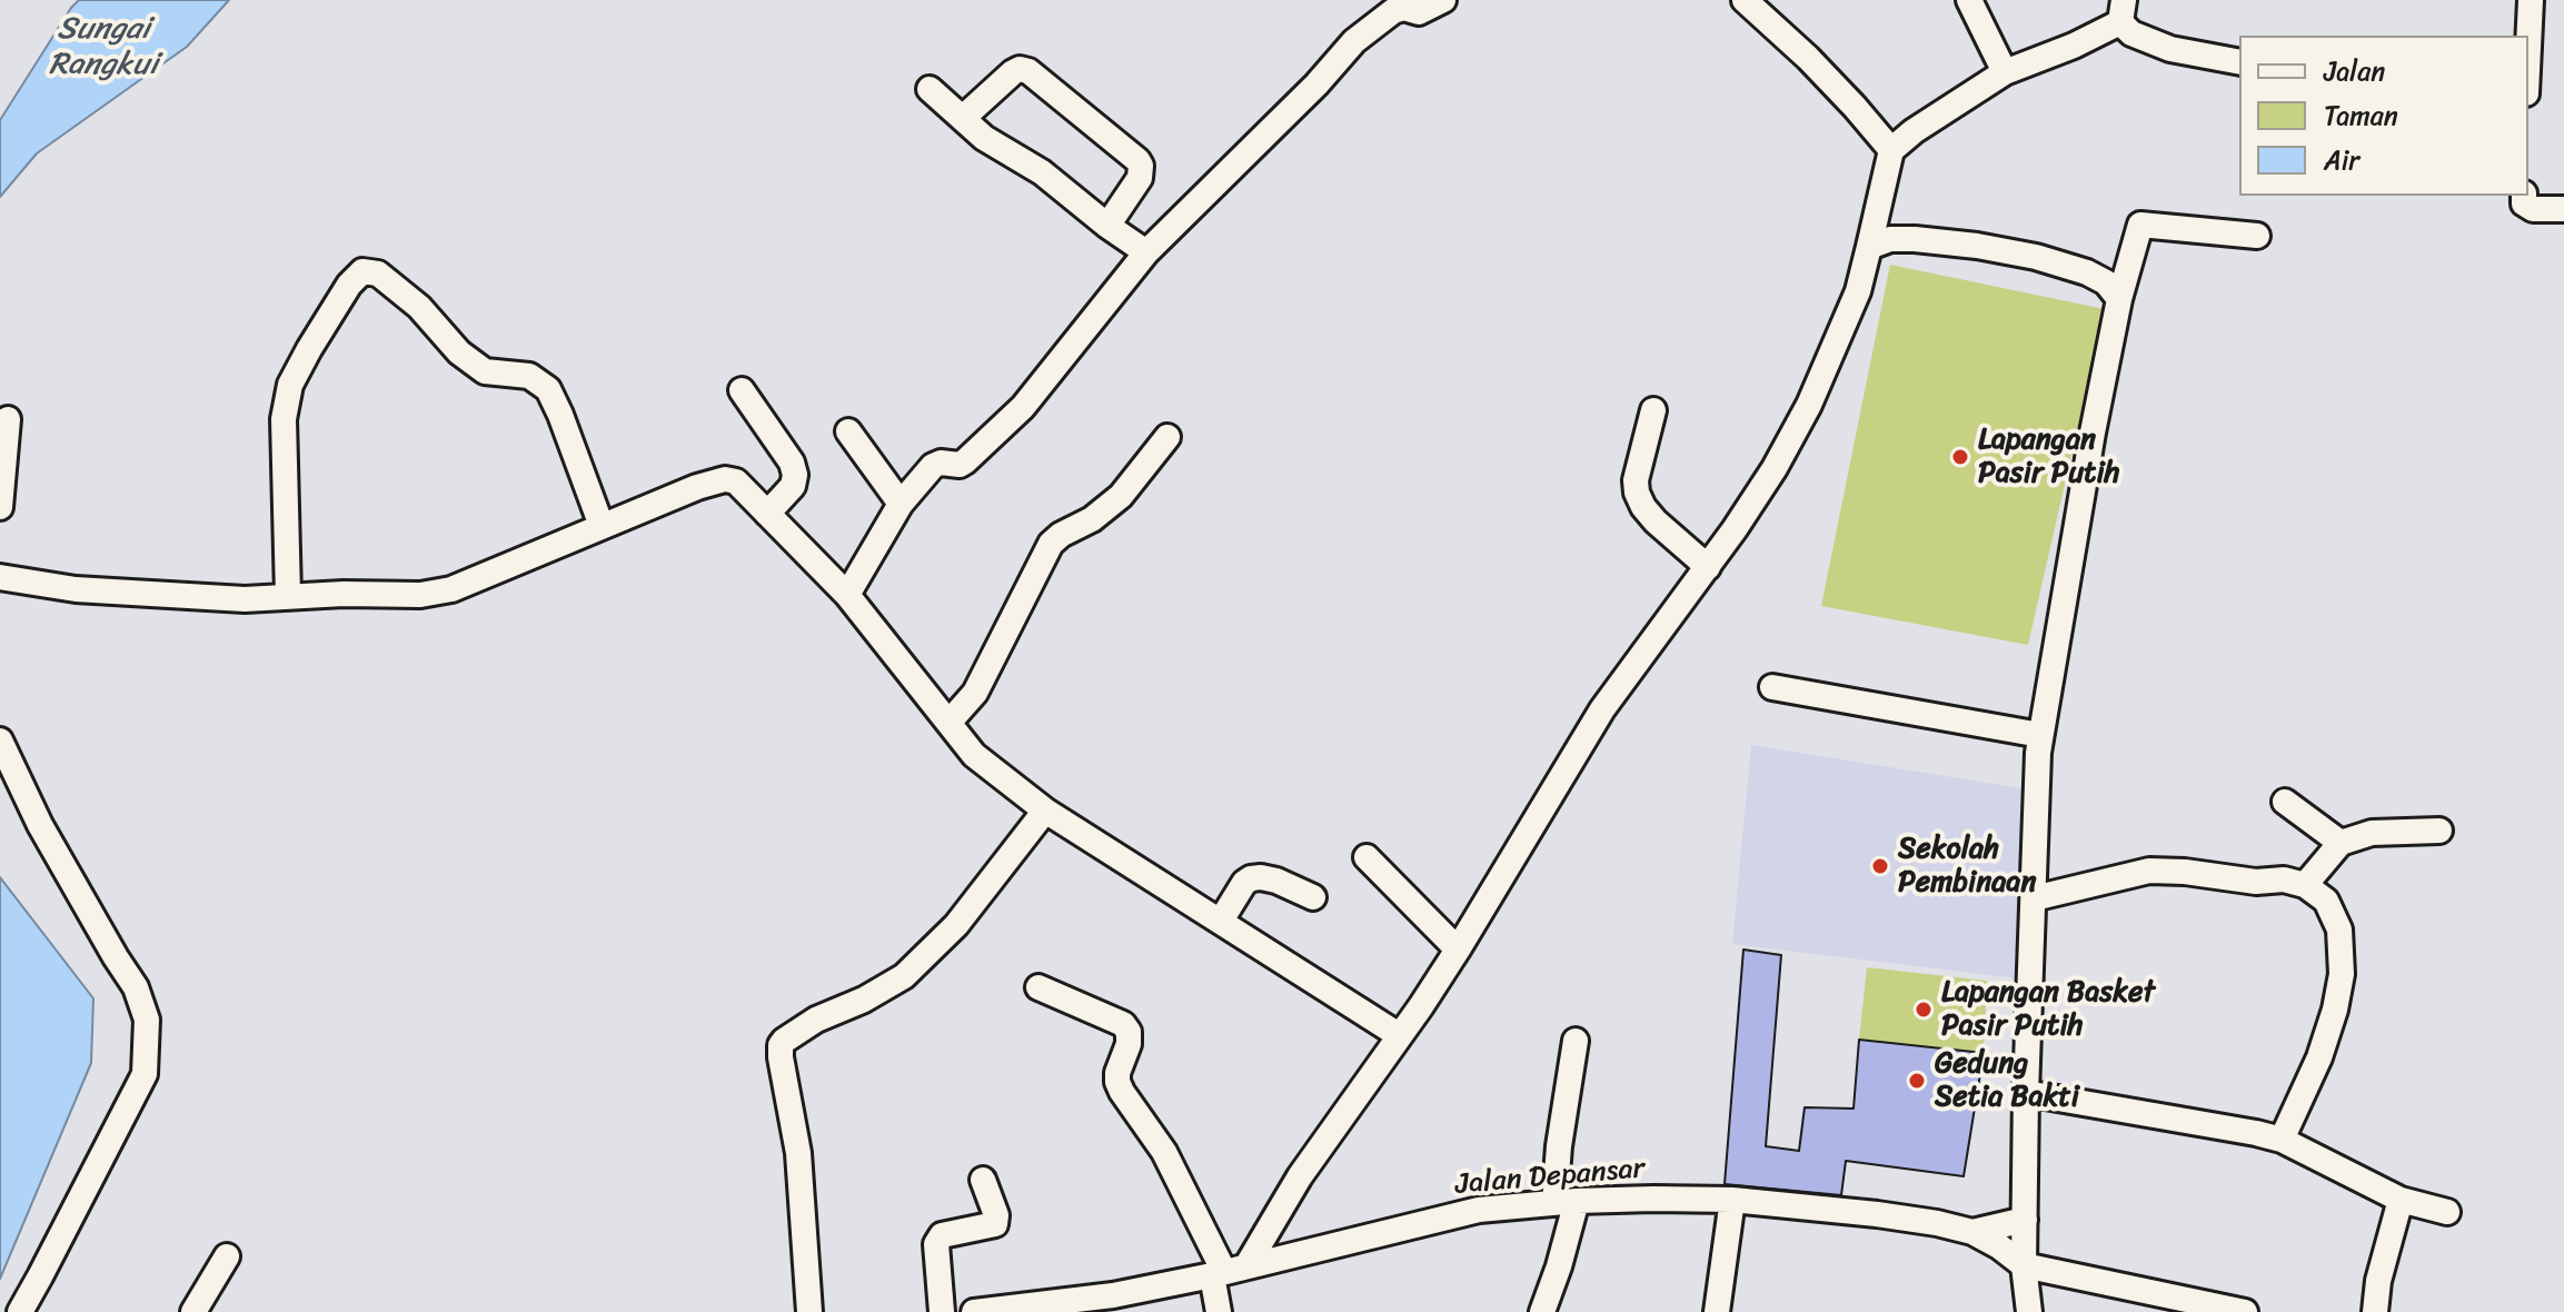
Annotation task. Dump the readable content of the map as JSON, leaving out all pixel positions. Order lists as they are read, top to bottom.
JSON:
{
  "streets": {
    "street": ["Jalan Depansar"]
  },
  "water": ["Sungai Rangkui"],
  "places": [
    "Lapangan Pasir Putih",
    "Sekolah Pembinaan",
    "Lapangan Basket Pasir Putih",
    "Gedung Setia Bakti"
  ],
  "legend": ["Jalan", "Taman", "Air"]
}
